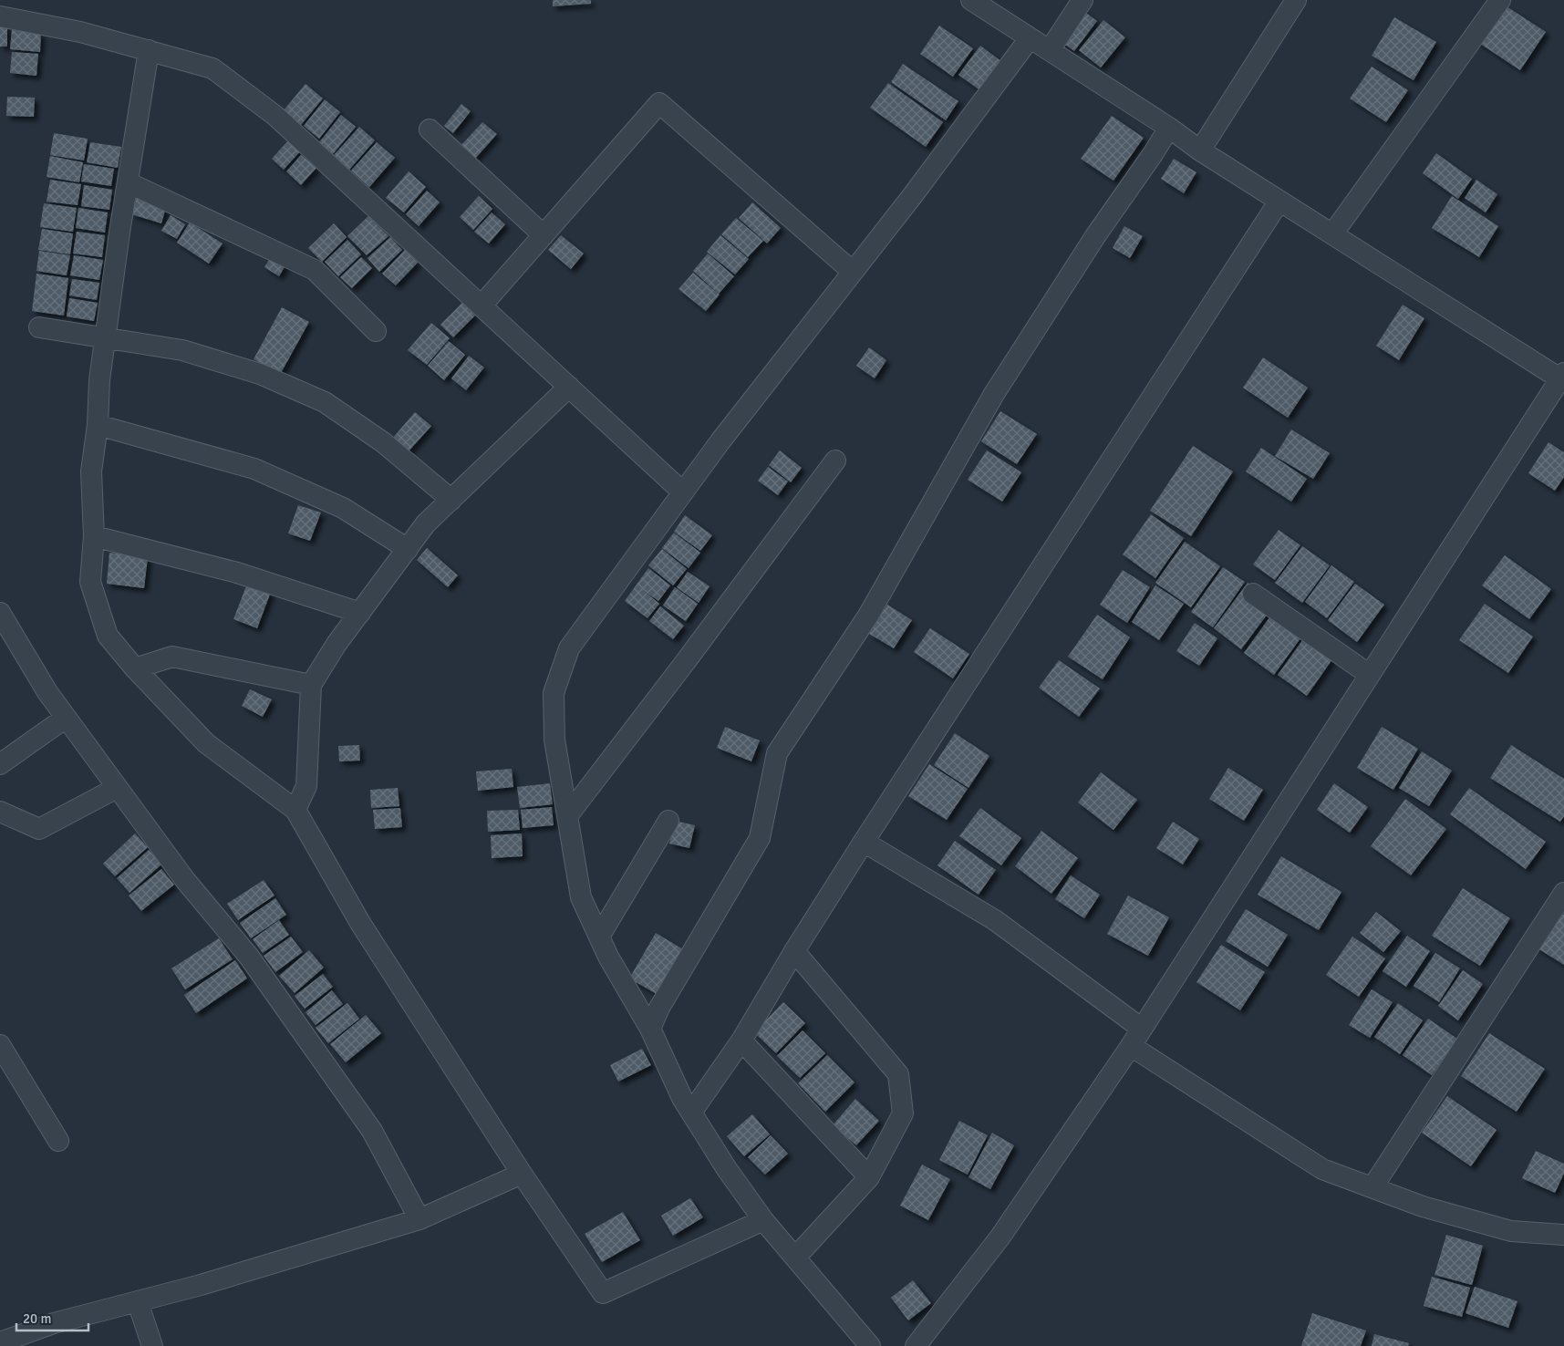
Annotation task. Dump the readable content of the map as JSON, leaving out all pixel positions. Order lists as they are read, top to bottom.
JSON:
{
  "scale_bar": "20 m"
}
